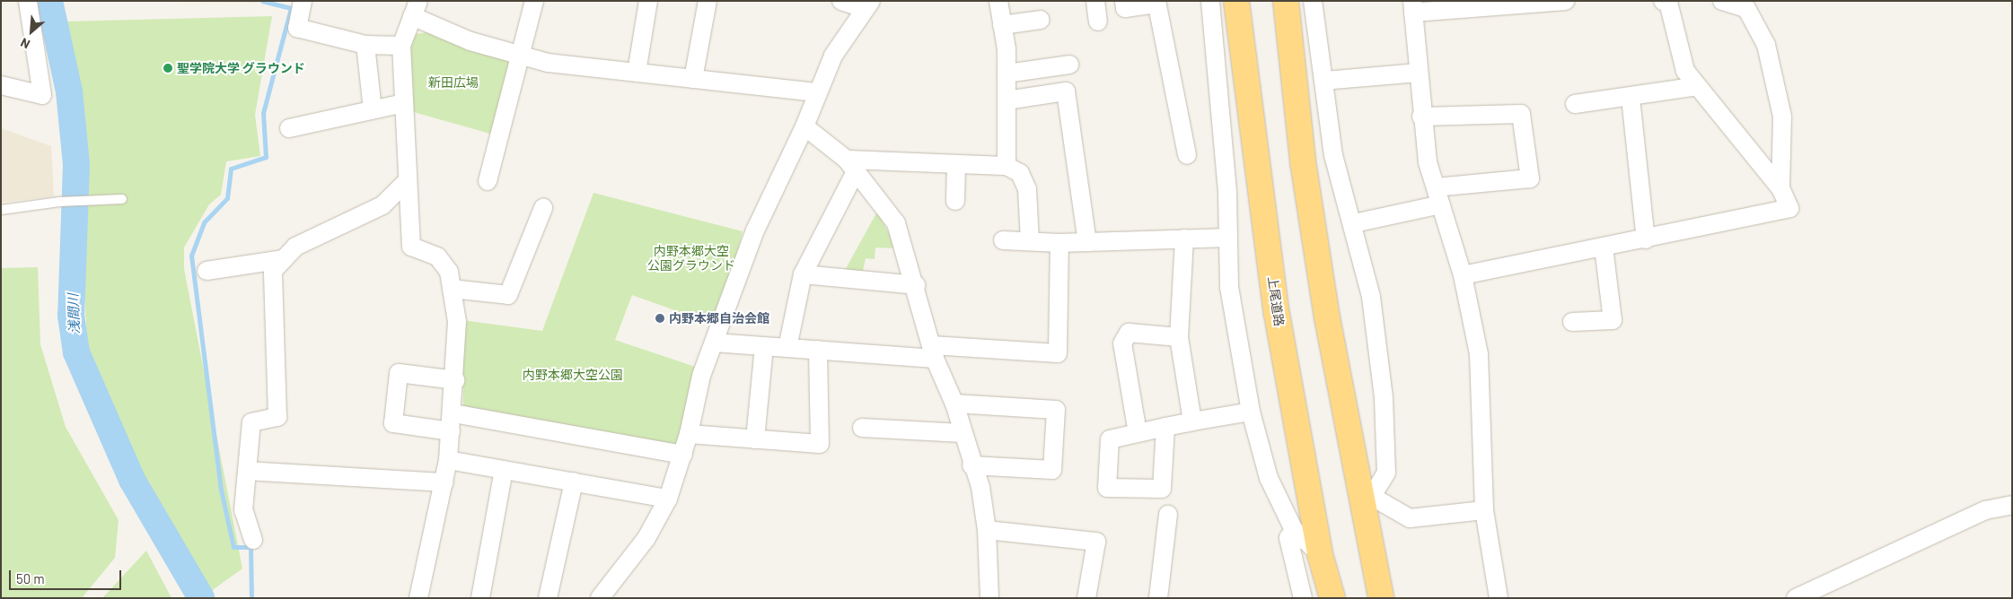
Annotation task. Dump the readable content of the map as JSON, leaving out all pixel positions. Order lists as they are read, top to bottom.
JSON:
{
  "streets": {
    "highway": ["上尾道路"]
  },
  "water": ["浅間川"],
  "parks": ["新田広場", "内野本郷大空 公園グラウンド", "内野本郷大空公園"],
  "places": ["聖学院大学 グラウンド", "内野本郷自治会館"],
  "scale_bar": "50 m",
  "north": "bottom left"
}
